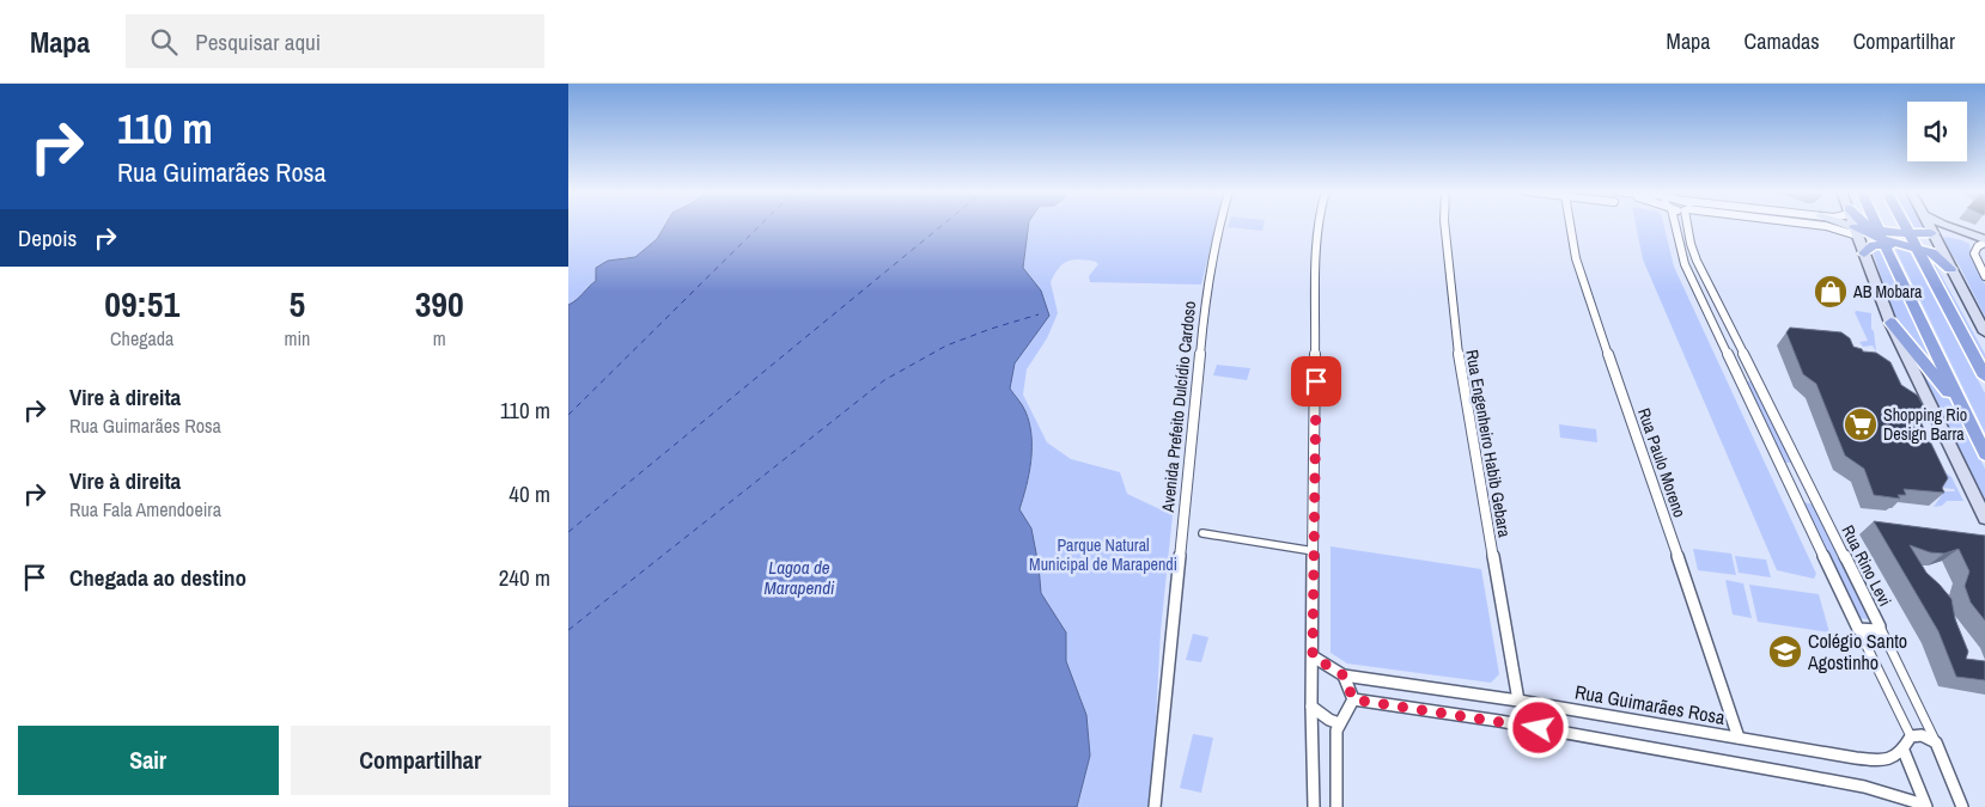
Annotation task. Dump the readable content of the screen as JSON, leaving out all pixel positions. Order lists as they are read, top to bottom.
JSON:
{
  "streets": {
    "street": [
      "Avenida Prefeito Dulcídio Cardoso",
      "Rua Engenheiro Habib Gebara",
      "Rua Paulo Moreno",
      "Rua Rino Levi",
      "Rua Guimarães Rosa"
    ]
  },
  "crossings": [
    ["Rua Engenheiro Habib Gebara", "Rua Guimarães Rosa"],
    ["Rua Paulo Moreno", "Rua Guimarães Rosa"]
  ],
  "water": ["Lagoa de Marapendi"],
  "parks": ["Parque Natural Municipal de Marapendi"],
  "places": {
    "shop": ["AB Mobara"],
    "supermarket": ["Shopping Rio Design Barra"],
    "school or university": ["Colégio Santo Agostinho"]
  },
  "page": {
    "header": "Mapa",
    "search": "Pesquisar aqui",
    "nav": ["Mapa", "Camadas", "Compartilhar"],
    "turn": ["110 m", "Rua Guimarães Rosa"],
    "then": "Depois",
    "eta": [
      "09:51",
      "Chegada",
      "5",
      "min",
      "390",
      "m"
    ],
    "list": [
      {
        "name": "Vire à direita",
        "note": "Rua Guimarães Rosa",
        "value": "110 m"
      },
      {
        "name": "Vire à direita",
        "note": "Rua Fala Amendoeira",
        "value": "40 m"
      },
      {
        "name": "Chegada ao destino",
        "value": "240 m"
      }
    ],
    "buttons": ["Sair", "Compartilhar"]
  }
}
